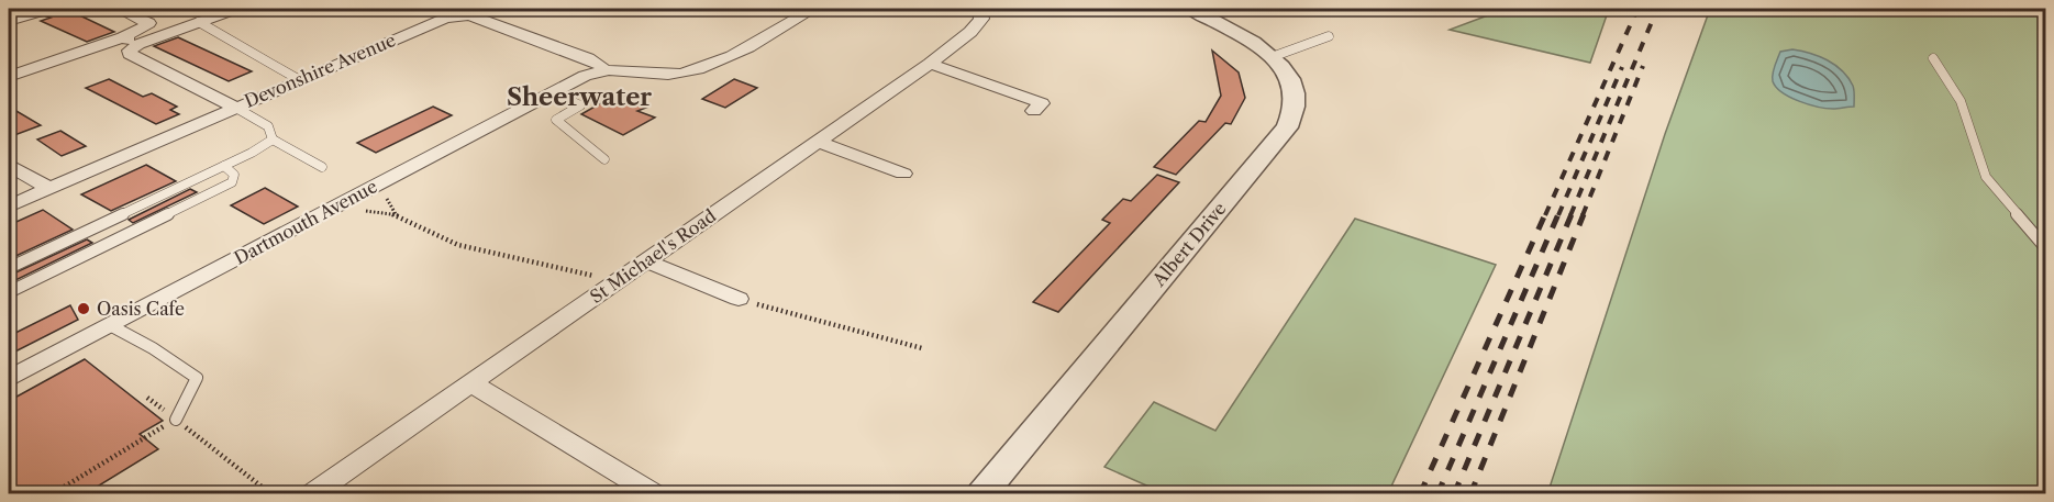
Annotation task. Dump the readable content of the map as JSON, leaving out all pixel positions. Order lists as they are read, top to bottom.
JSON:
{
  "streets": {
    "street": [
      "Devonshire Avenue",
      "Dartmouth Avenue",
      "Albert Drive",
      "St Michael's Road"
    ]
  },
  "crossings": [
    ["Devonshire Avenue", "Dartmouth Avenue"]
  ],
  "districts": ["Sheerwater"],
  "places": ["Oasis Cafe"]
}
